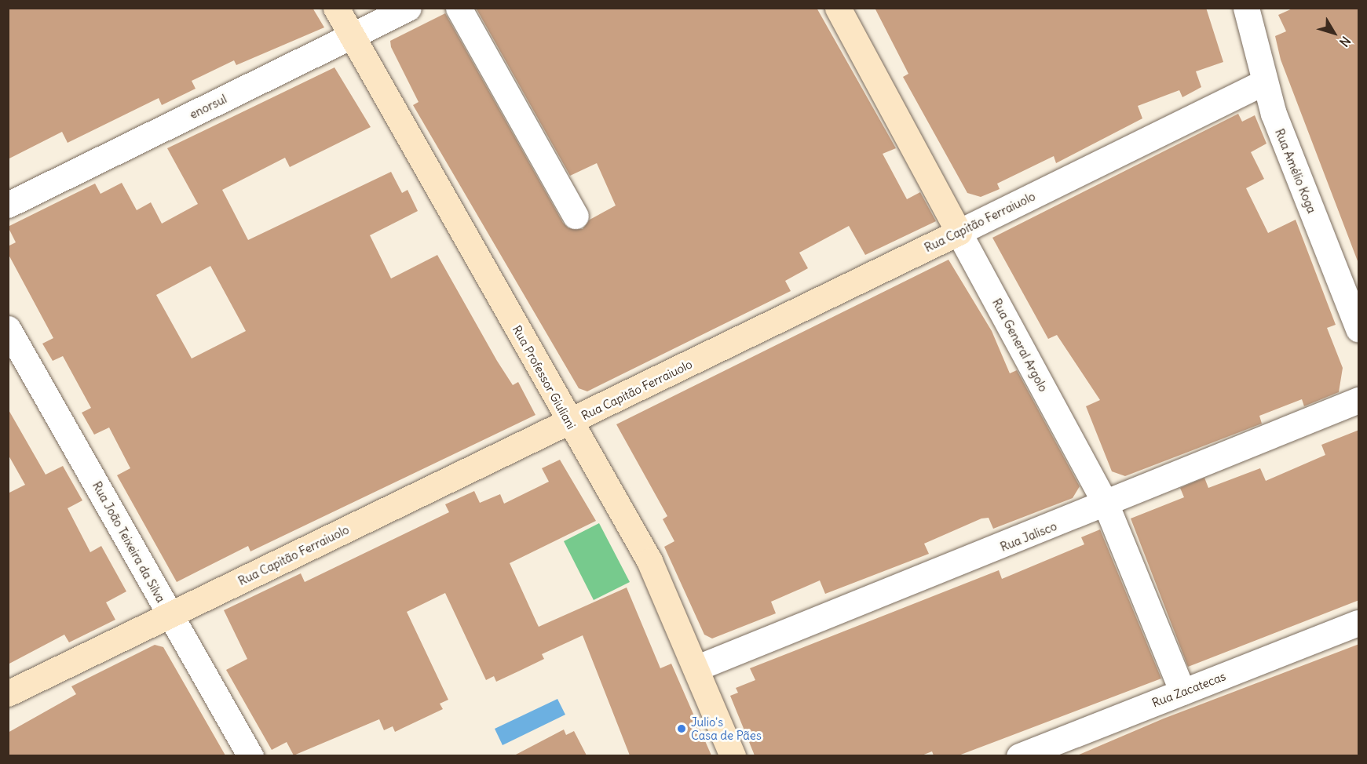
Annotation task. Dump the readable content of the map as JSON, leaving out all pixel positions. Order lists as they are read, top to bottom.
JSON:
{
  "streets": {
    "street": [
      "enorsul",
      "Rua Amélio Koga",
      "Rua Capitão Ferraiuolo",
      "Rua General Argolo",
      "Rua Professor Giuliani",
      "Rua Jalisco",
      "Rua João Teixeira da Silva",
      "Rua Zacatecas"
    ]
  },
  "crossings": [
    ["enorsul", "Rua Professor Giuliani"],
    ["Rua Amélio Koga", "Rua Capitão Ferraiuolo"],
    ["Rua Capitão Ferraiuolo", "Rua General Argolo"],
    ["Rua Capitão Ferraiuolo", "Rua Professor Giuliani"],
    ["Rua Capitão Ferraiuolo", "Rua João Teixeira da Silva"],
    ["Rua General Argolo", "Rua Jalisco"],
    ["Rua General Argolo", "Rua Zacatecas"],
    ["Rua Professor Giuliani", "Rua Jalisco"]
  ],
  "places": ["Julio's Casa de Pães"],
  "north": "bottom right"
}
